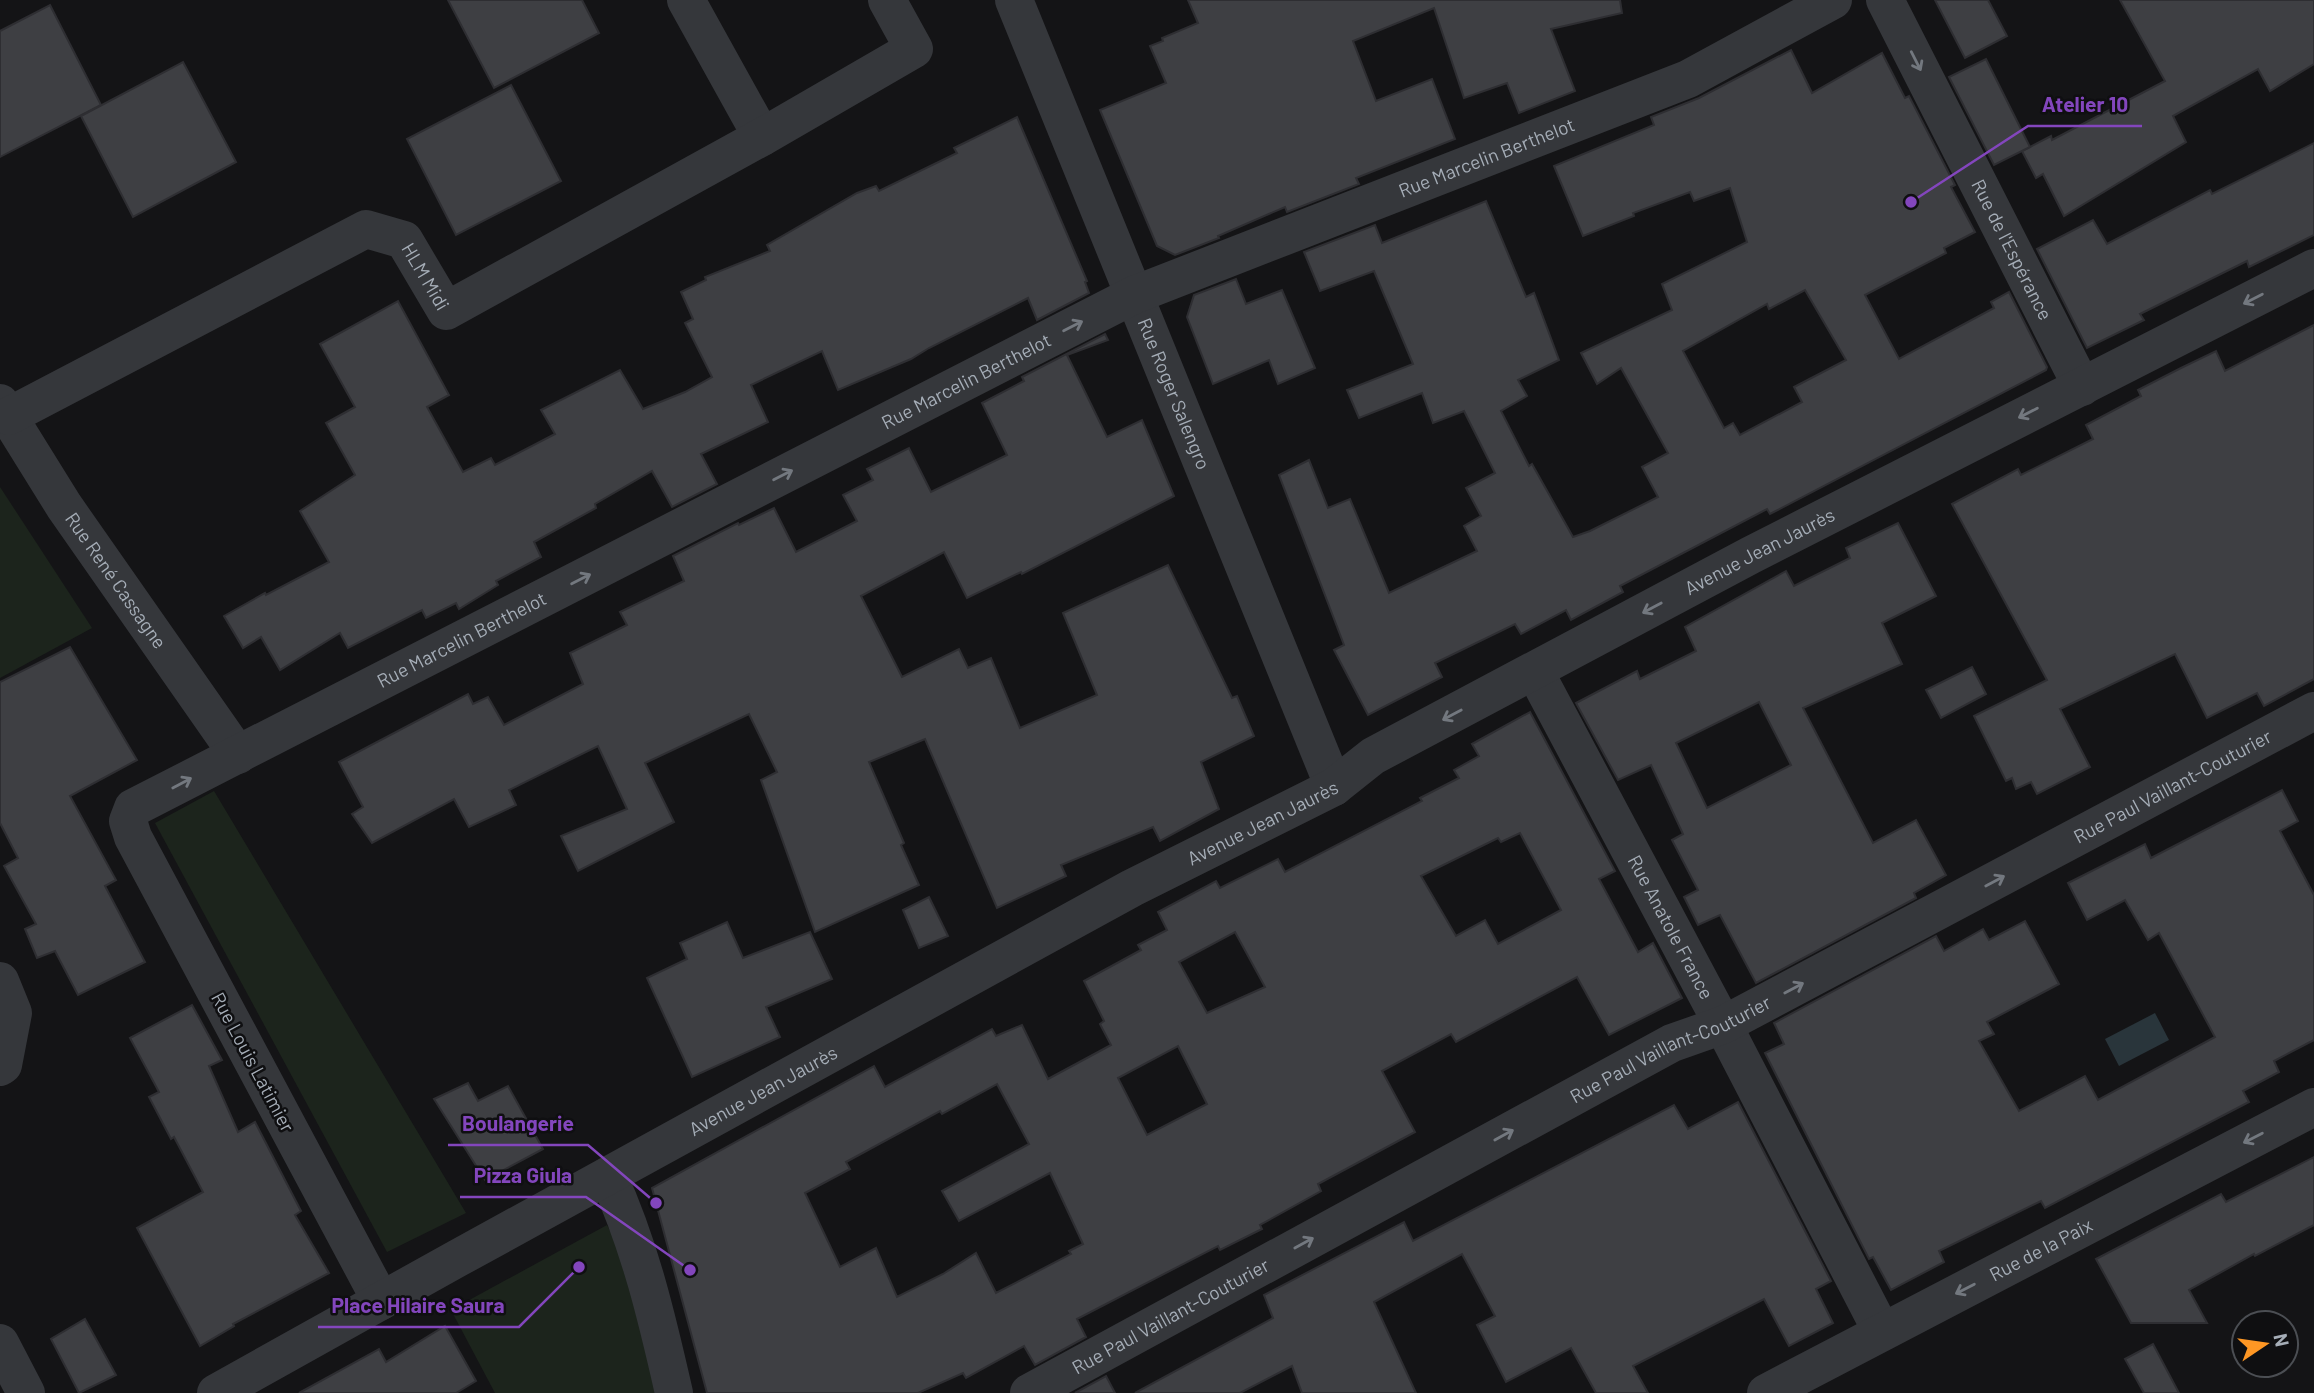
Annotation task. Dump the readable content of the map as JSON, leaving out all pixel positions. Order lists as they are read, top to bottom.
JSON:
{
  "streets": {
    "street": [
      "Rue Marcelin Berthelot",
      "Rue de l'Espérance",
      "HLM Midi",
      "Rue Roger Salengro",
      "Avenue Jean Jaurès",
      "Rue René Cassagne",
      "Rue Paul Vaillant-Couturier",
      "Rue Anatole France",
      "Rue Louis Latimier",
      "Rue de la Paix"
    ]
  },
  "crossings": [
    ["Rue Marcelin Berthelot", "Rue Roger Salengro"],
    ["Rue Marcelin Berthelot", "Rue René Cassagne"],
    ["Rue Marcelin Berthelot", "Rue Louis Latimier"],
    ["Rue de l'Espérance", "Avenue Jean Jaurès"],
    ["HLM Midi", "Rue René Cassagne"],
    ["Rue Roger Salengro", "Avenue Jean Jaurès"],
    ["Avenue Jean Jaurès", "Rue Anatole France"],
    ["Avenue Jean Jaurès", "Rue Louis Latimier"],
    ["Rue Paul Vaillant-Couturier", "Rue Anatole France"],
    ["Rue Anatole France", "Rue de la Paix"]
  ],
  "one_way": [
    "Rue Marcelin Berthelot",
    "Rue de l'Espérance",
    "Avenue Jean Jaurès",
    "Rue Paul Vaillant-Couturier",
    "Rue de la Paix"
  ],
  "places": [
    "Atelier 10",
    "Boulangerie",
    "Place Hilaire Saura",
    "Pizza Giula"
  ],
  "north": "right"
}
